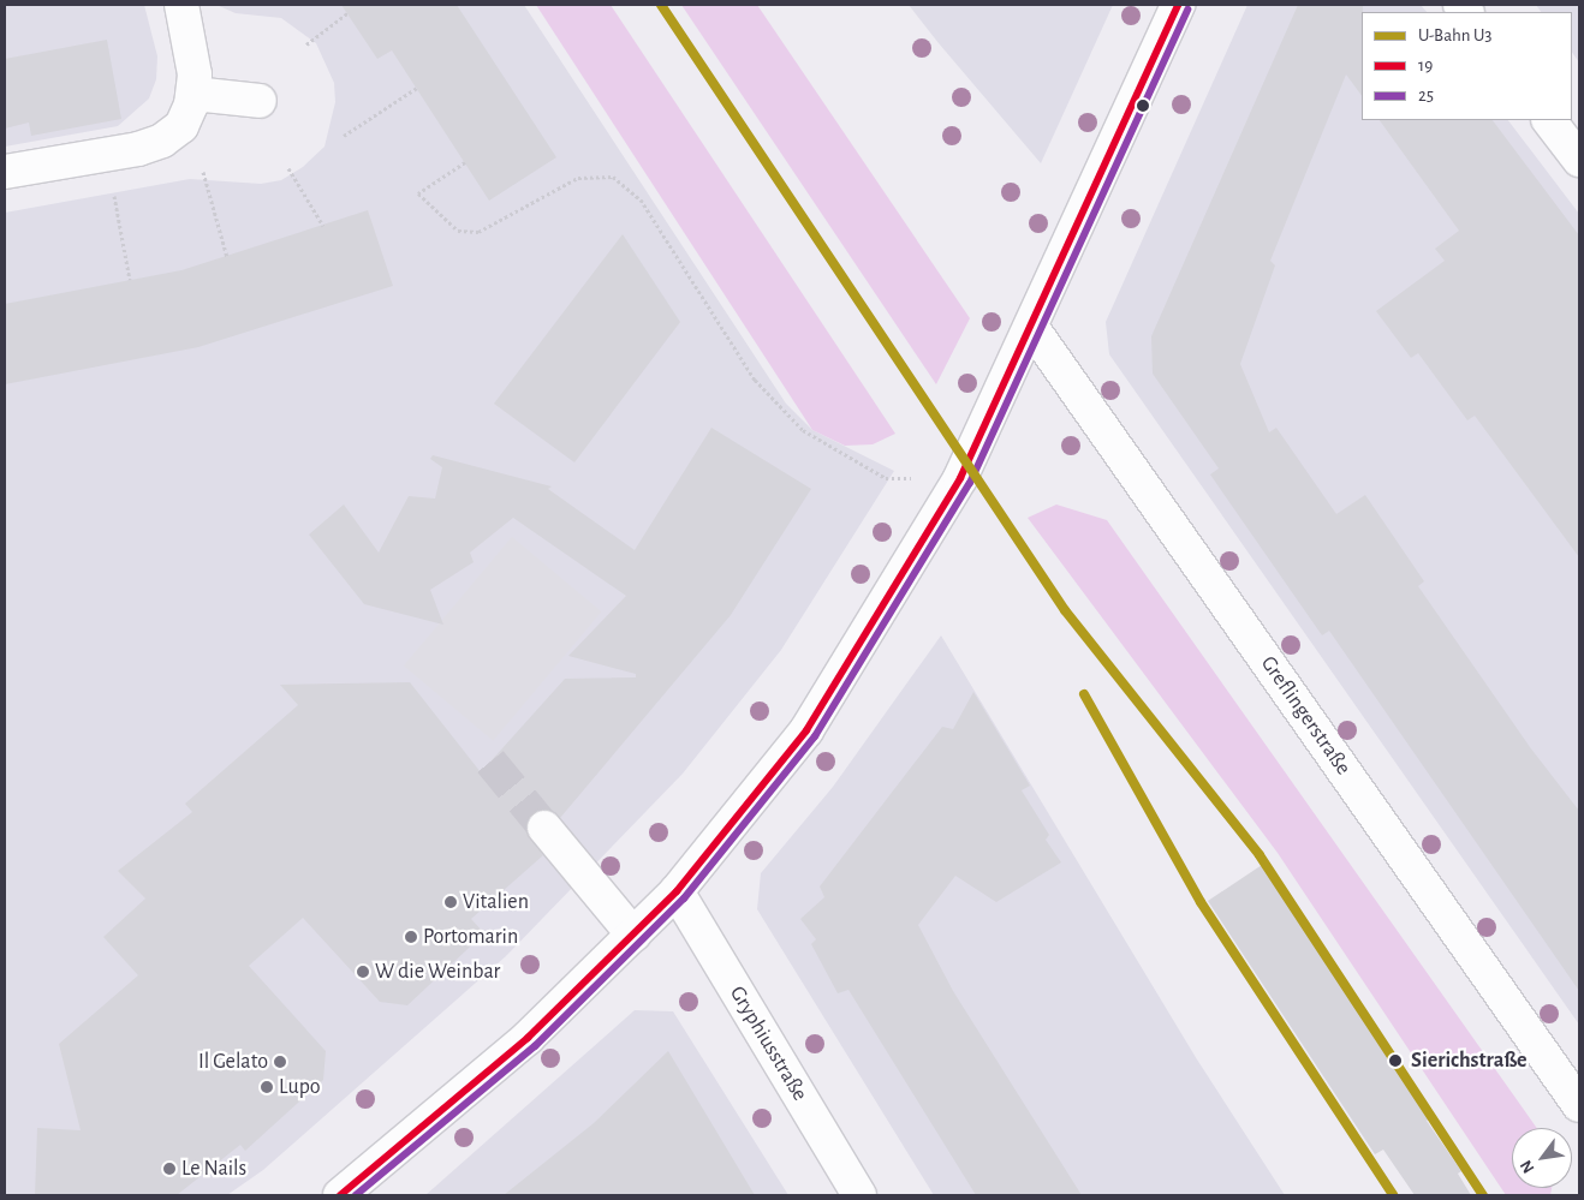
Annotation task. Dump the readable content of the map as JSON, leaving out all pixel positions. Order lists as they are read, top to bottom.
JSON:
{
  "streets": {
    "street": ["Greflingerstraße", "Gryphiusstraße"]
  },
  "places": [
    "Vitalien",
    "Portomarin",
    "W die Weinbar",
    "Sierichstraße",
    "Il Gelato",
    "Lupo",
    "Le Nails"
  ],
  "lines": ["metro line U3", "transit line 19", "transit line 25"],
  "legend": ["U-Bahn U3", "19", "25"],
  "north": "bottom left"
}
